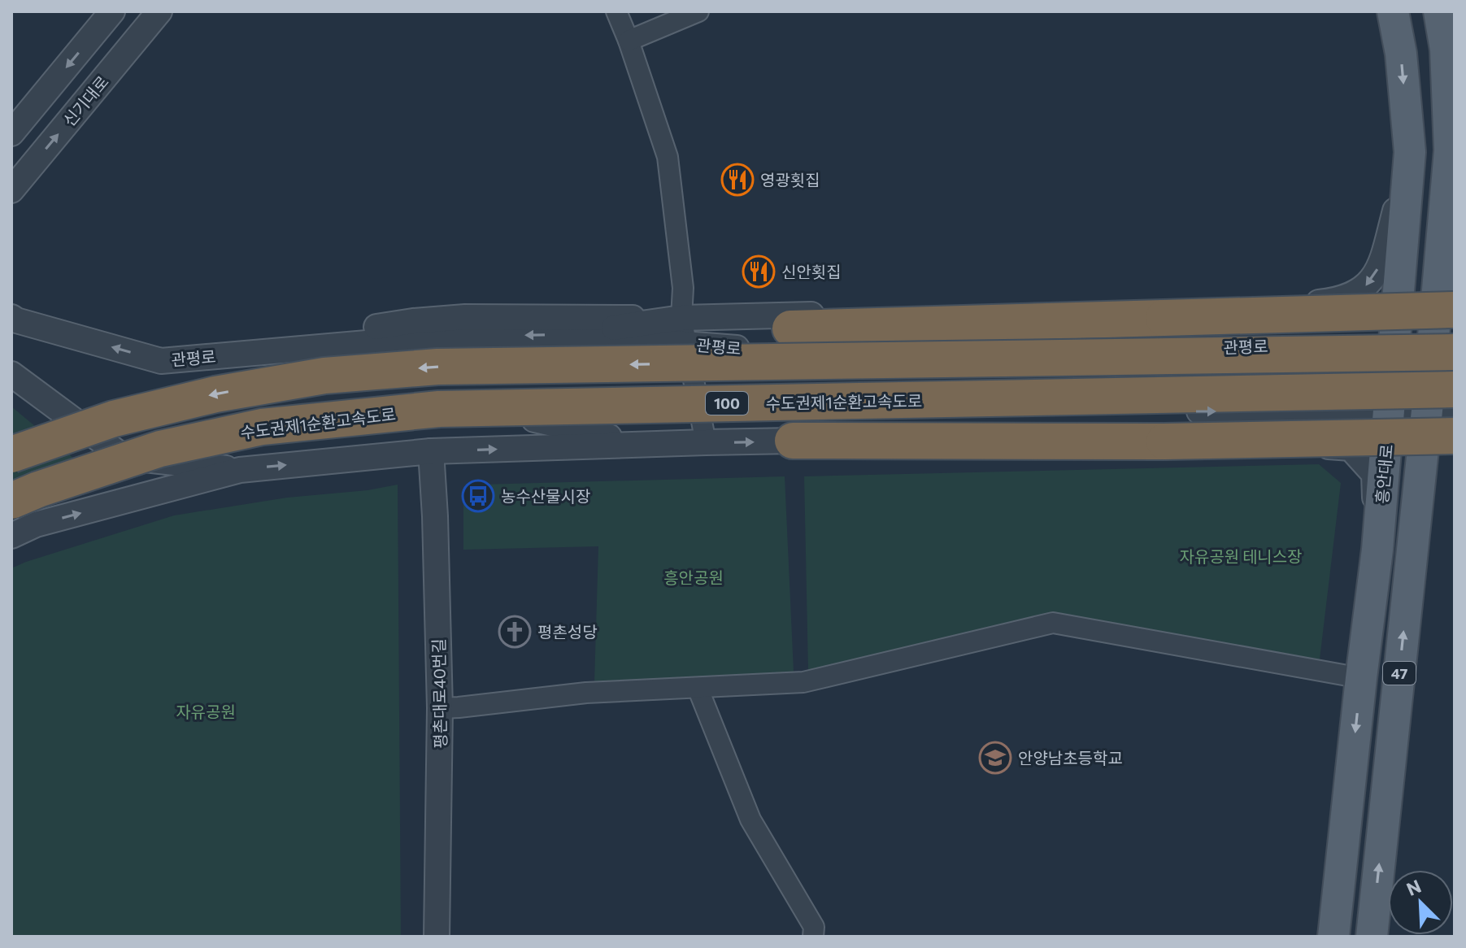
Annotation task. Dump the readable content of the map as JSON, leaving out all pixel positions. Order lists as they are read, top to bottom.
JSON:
{
  "streets": {
    "highway": ["수도권제1순환고속도로", "100"],
    "main road": ["흥안대로", "47"],
    "street": ["신기대로", "관평로", "평촌대로40번길"]
  },
  "crossings": [
    ["관평로", "흥안대로"],
    ["관평로", "47"],
    ["수도권제1순환고속도로", "47"]
  ],
  "parks": ["자유공원 테니스장", "흥안공원", "자유공원"],
  "places": {
    "restaurant": ["영광횟집", "신안횟집"],
    "bus stop": ["농수산물시장"],
    "church": ["평촌성당"],
    "school or university": ["안양남초등학교"]
  },
  "north": "top left"
}
